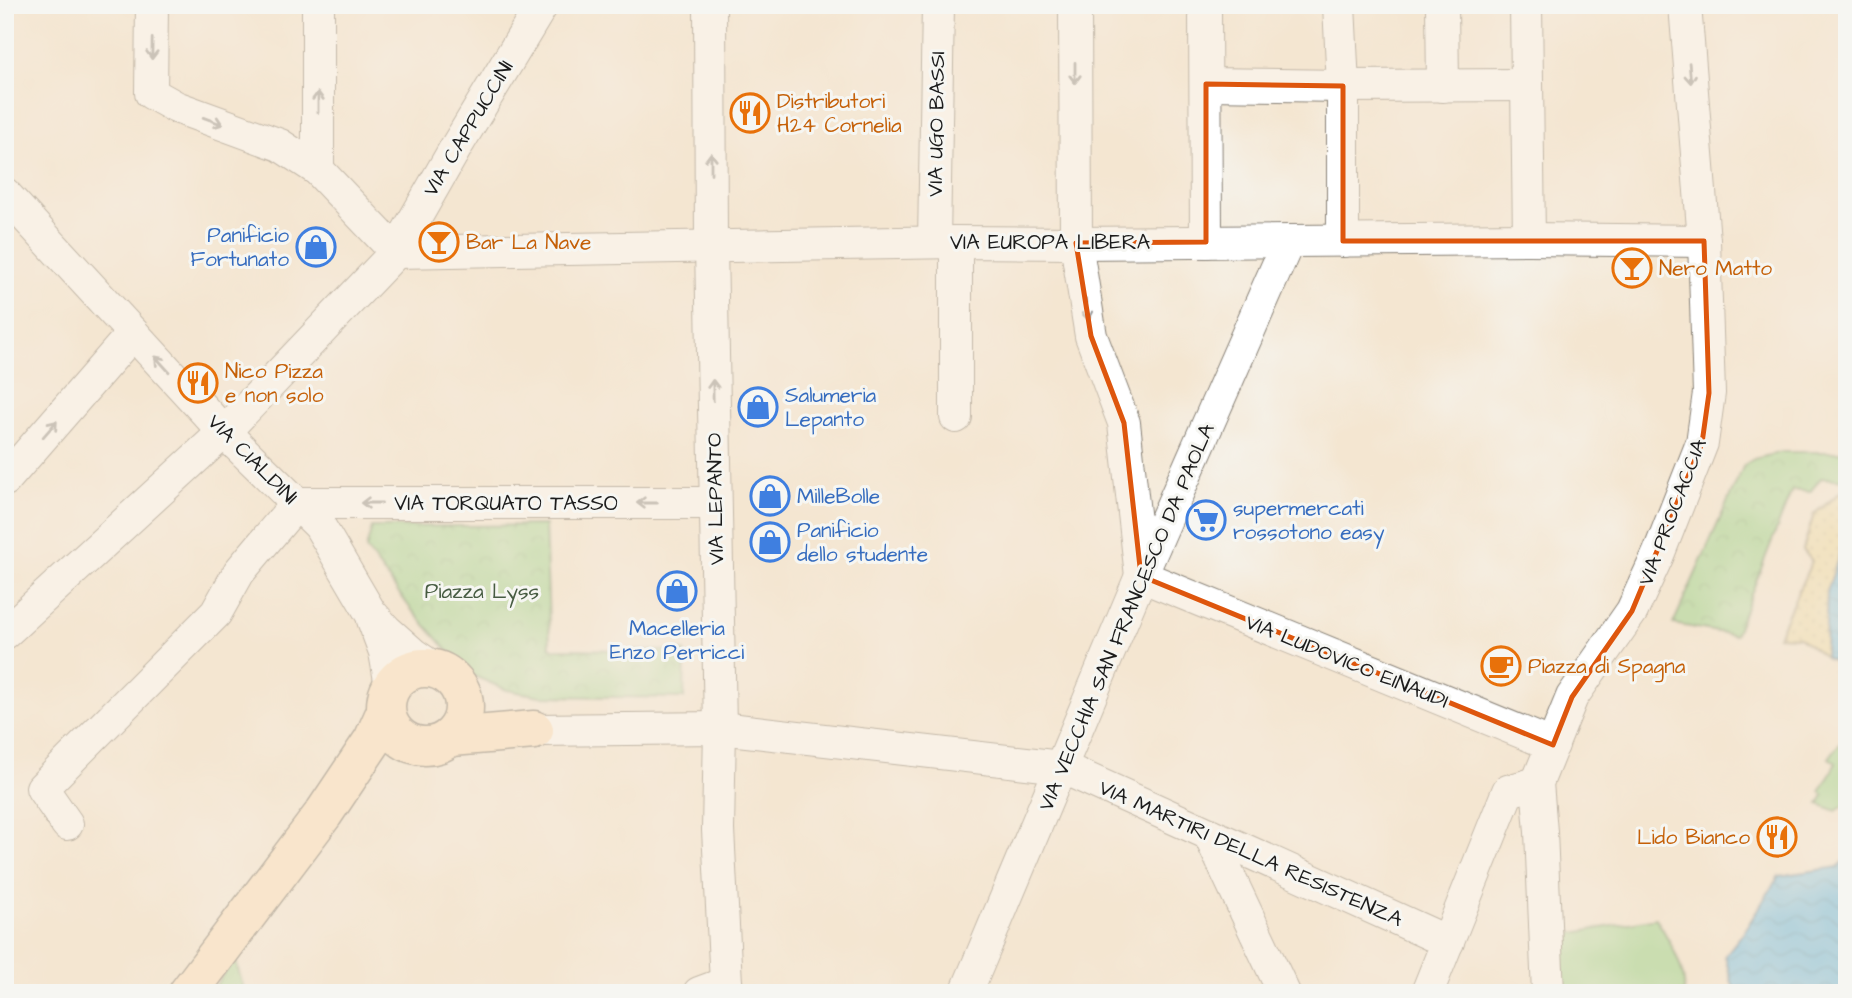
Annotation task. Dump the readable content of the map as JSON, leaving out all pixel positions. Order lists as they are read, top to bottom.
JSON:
{
  "streets": {
    "street": [
      "VIA UGO BASSI",
      "VIA CAPPUCCINI",
      "VIA EUROPA LIBERA",
      "VIA CIALDINI",
      "VIA LEPANTO",
      "VIA TORQUATO TASSO",
      "VIA PROCACCIA",
      "VIA VECCHIA SAN FRANCESCO DA PAOLA",
      "VIA LUDOVICO EINAUDI",
      "VIA MARTIRI DELLA RESISTENZA"
    ]
  },
  "crossings": [
    ["VIA UGO BASSI", "VIA EUROPA LIBERA"],
    ["VIA CAPPUCCINI", "VIA EUROPA LIBERA"],
    ["VIA CAPPUCCINI", "VIA CIALDINI"],
    ["VIA EUROPA LIBERA", "VIA LEPANTO"],
    ["VIA EUROPA LIBERA", "VIA PROCACCIA"],
    ["VIA EUROPA LIBERA", "VIA VECCHIA SAN FRANCESCO DA PAOLA"],
    ["VIA CIALDINI", "VIA TORQUATO TASSO"],
    ["VIA LEPANTO", "VIA TORQUATO TASSO"],
    ["VIA LEPANTO", "VIA MARTIRI DELLA RESISTENZA"],
    ["VIA PROCACCIA", "VIA LUDOVICO EINAUDI"],
    ["VIA VECCHIA SAN FRANCESCO DA PAOLA", "VIA LUDOVICO EINAUDI"],
    ["VIA VECCHIA SAN FRANCESCO DA PAOLA", "VIA MARTIRI DELLA RESISTENZA"]
  ],
  "one_way": ["VIA LEPANTO"],
  "parks": ["Piazza Lyss"],
  "places": {
    "restaurant": ["Distributori H24 Cornelia", "Nico Pizza e non solo", "Lido Bianco"],
    "bar": ["Bar La Nave", "Nero Matto"],
    "shop": [
      "Panificio Fortunato",
      "Salumeria Lepanto",
      "MilleBolle",
      "Panificio dello studente",
      "Macelleria Enzo Perricci"
    ],
    "supermarket": ["supermercati rossotono easy"],
    "cafe": ["Piazza di Spagna"]
  }
}
